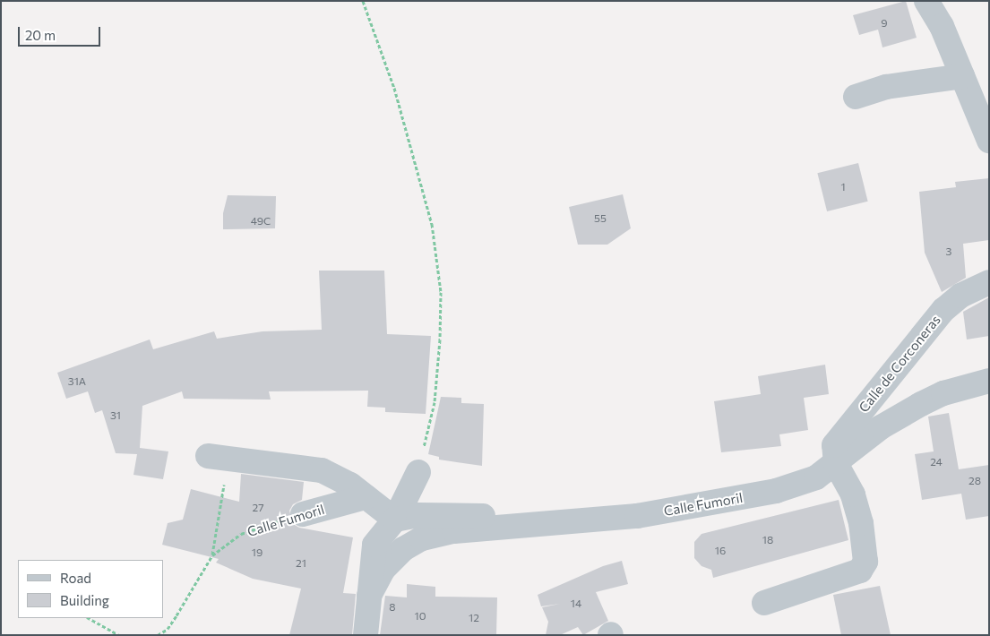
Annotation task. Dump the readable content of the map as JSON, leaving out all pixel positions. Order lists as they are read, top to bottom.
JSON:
{
  "streets": {
    "street": ["Calle de Corconeras", "Calle Fumoril"]
  },
  "crossings": [
    ["Calle de Corconeras", "Calle Fumoril"]
  ],
  "house_numbers": [
    "9",
    "1",
    "55",
    "49C",
    "3",
    "31A",
    "31",
    "24",
    "28",
    "27",
    "18",
    "16",
    "19",
    "21",
    "14",
    "8",
    "10",
    "12"
  ],
  "legend": ["Road", "Building"],
  "scale_bar": "20 m"
}
